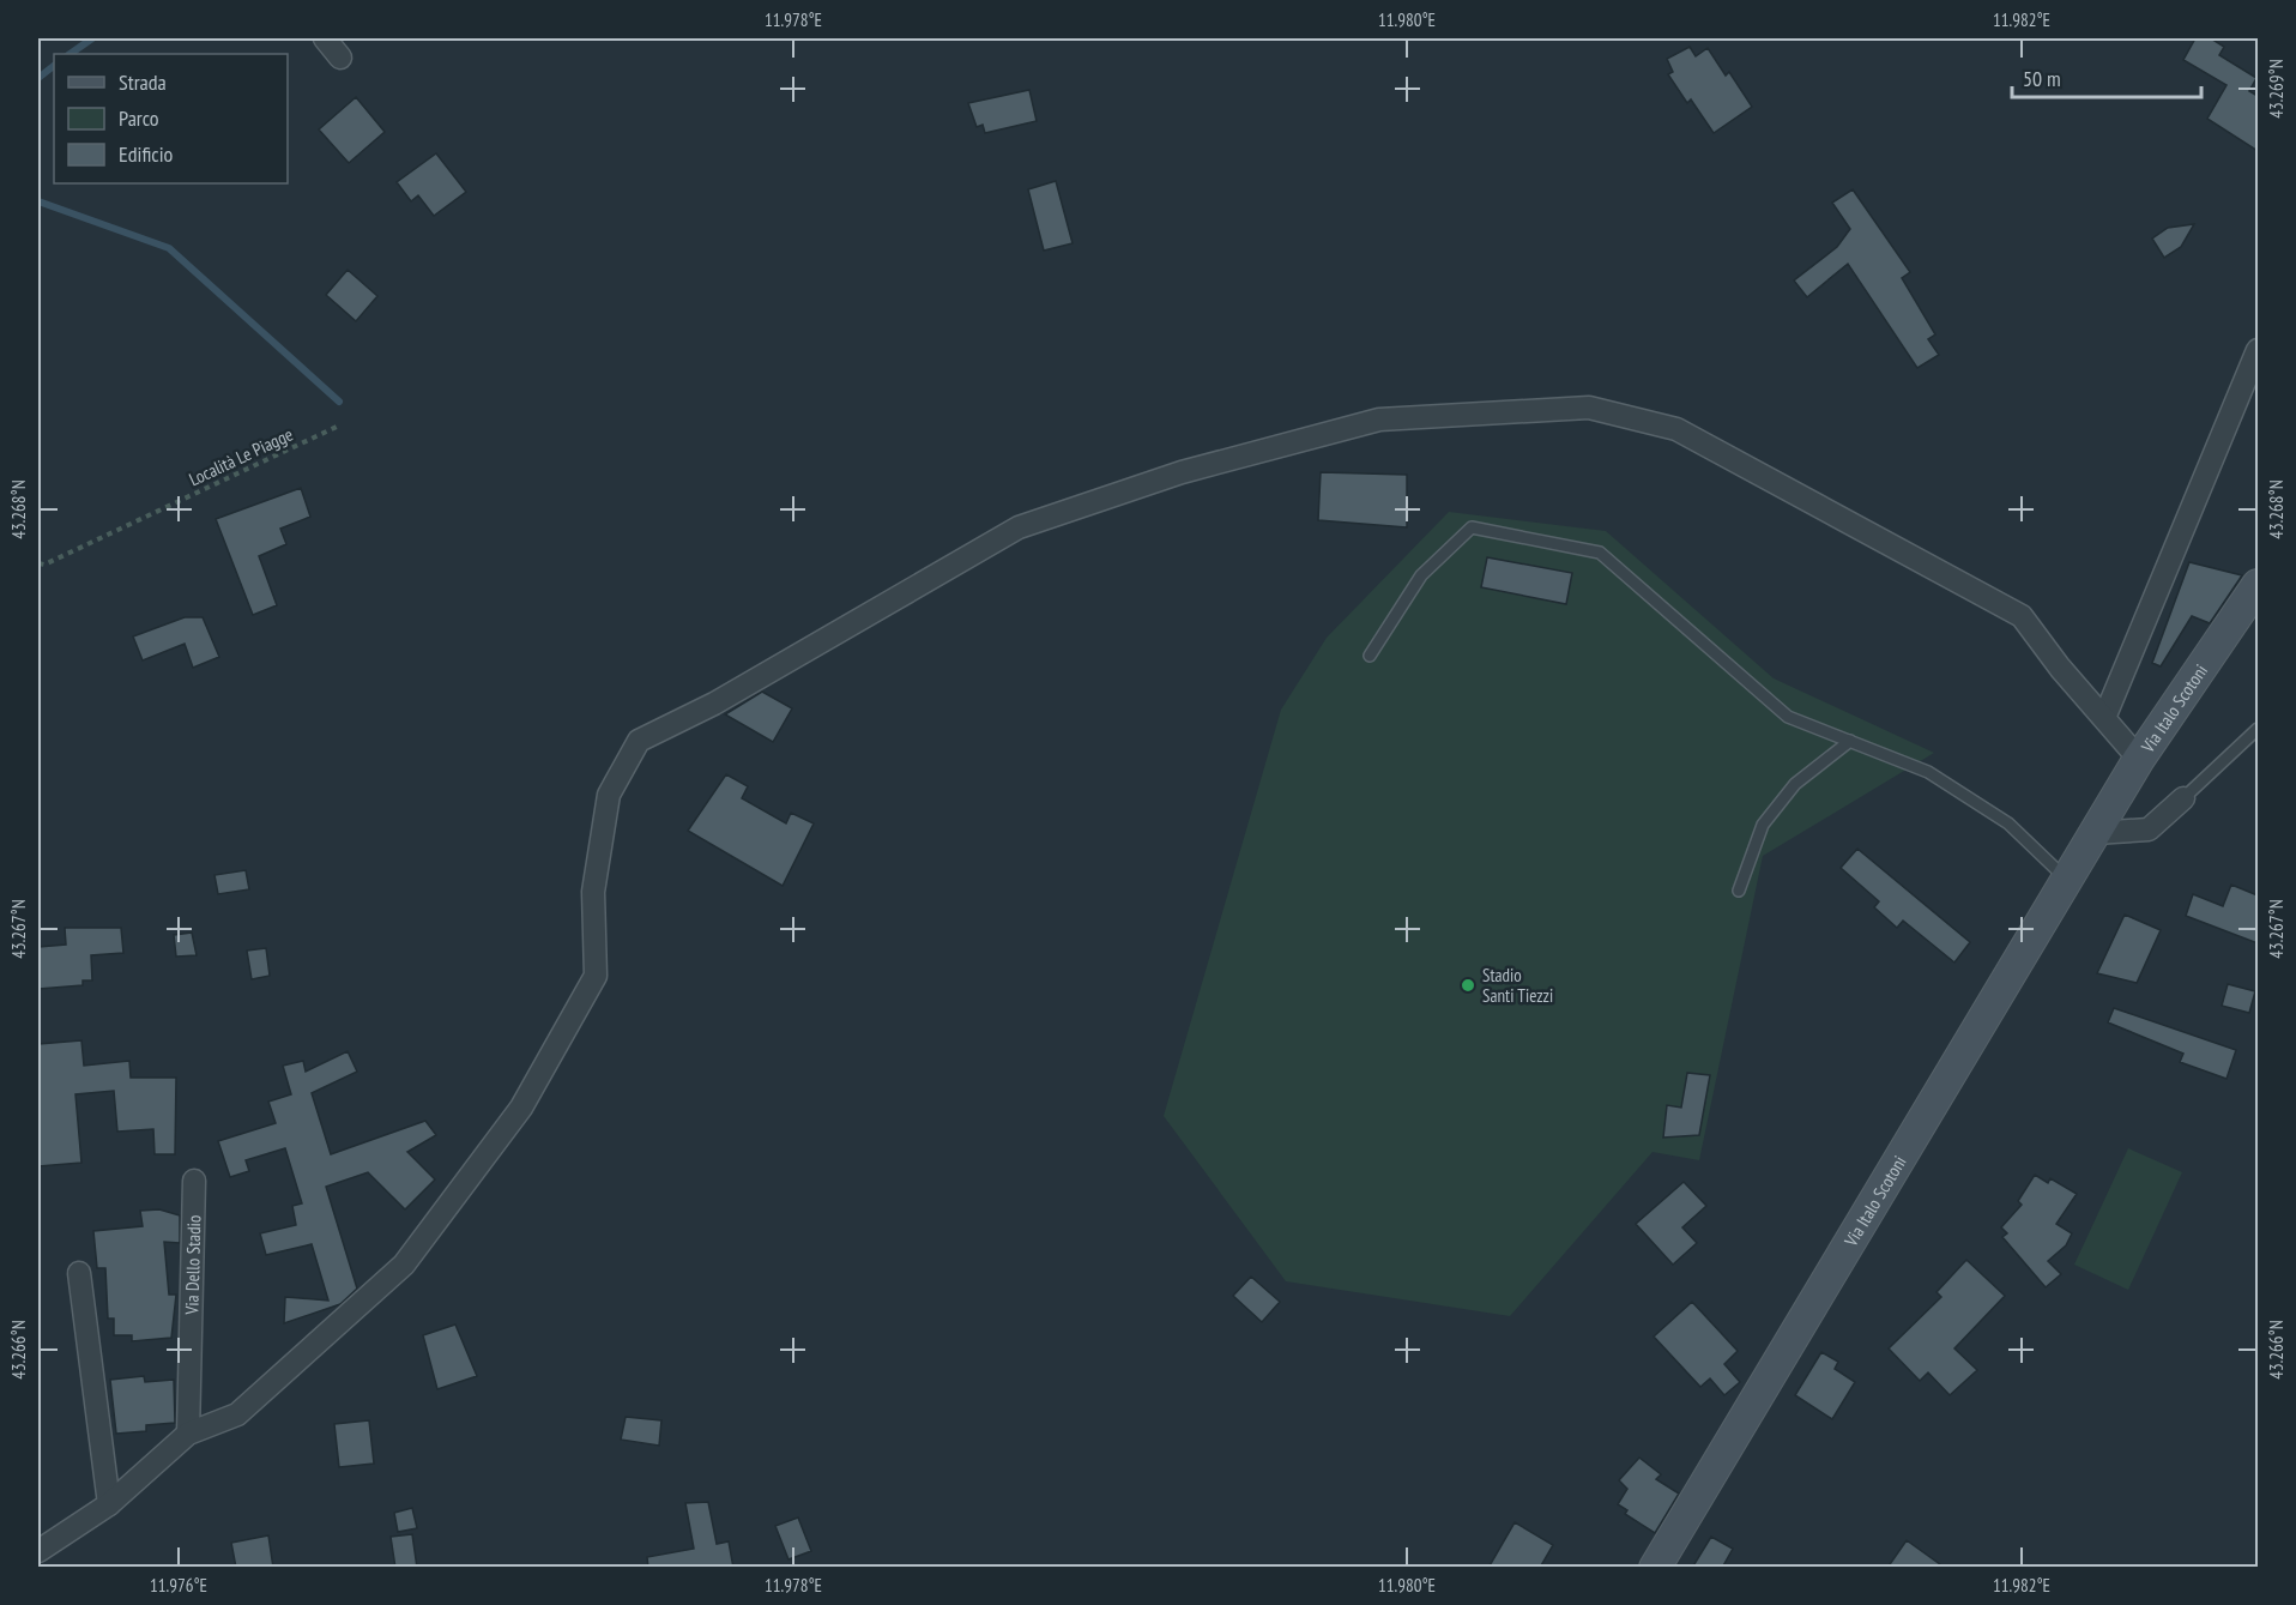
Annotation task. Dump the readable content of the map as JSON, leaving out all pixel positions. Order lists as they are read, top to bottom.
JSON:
{
  "streets": {
    "street": ["Via Italo Scotoni", "Via Dello Stadio"],
    "path": ["Località Le Piagge"]
  },
  "places": ["Stadio Santi Tiezzi"],
  "legend": ["Strada", "Parco", "Edificio"],
  "scale_bar": "50 m",
  "coordinates": [
    "11.978°E",
    "11.980°E",
    "11.982°E",
    "43.269°N",
    "43.268°N",
    "43.267°N",
    "43.266°N",
    "11.976°E"
  ]
}
